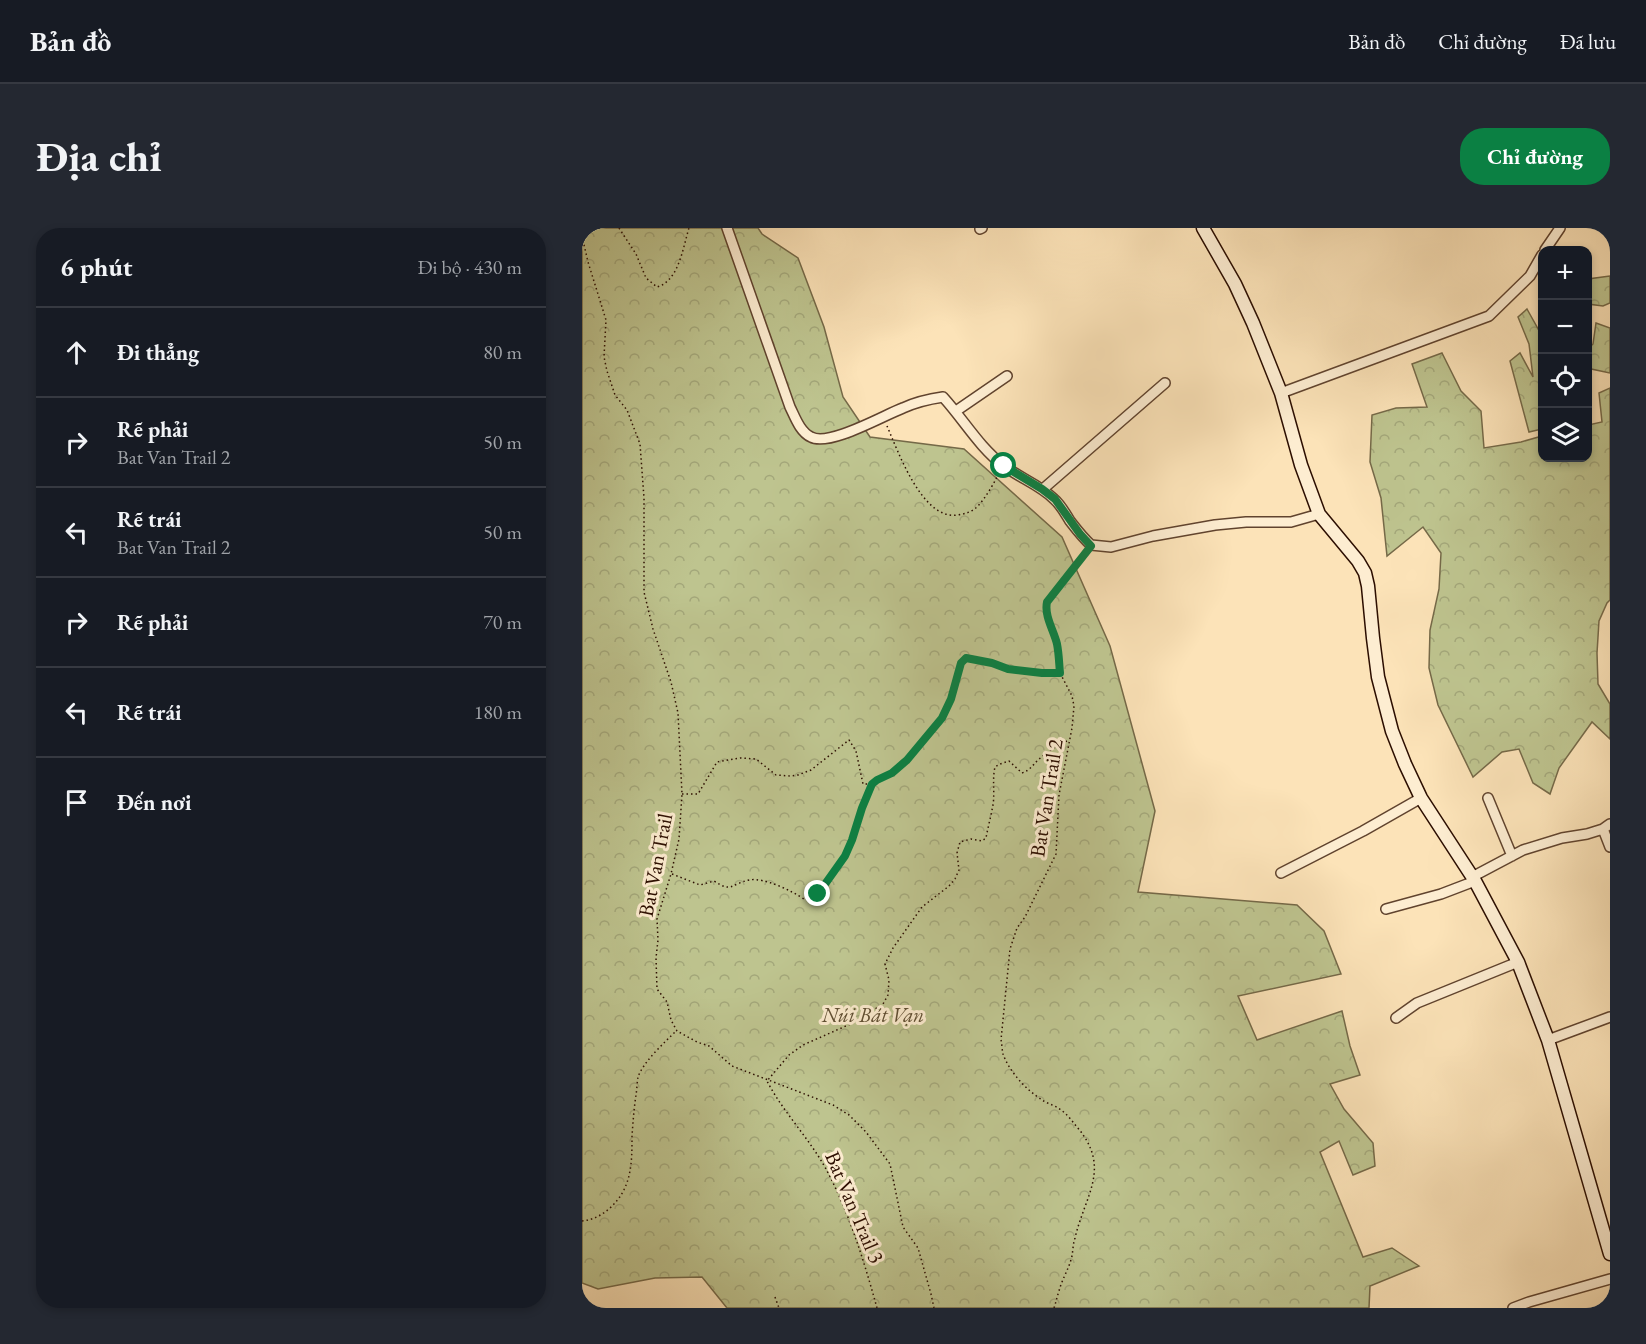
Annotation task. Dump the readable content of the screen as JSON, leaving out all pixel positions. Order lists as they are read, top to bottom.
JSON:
{
  "streets": {
    "path": ["Bat Van Trail 2", "Bat Van Trail", "Bat Van Trail 3"]
  },
  "parks": ["Núi Bát Vạn"],
  "page": {
    "header": "Bản đồ",
    "nav": ["Bản đồ", "Chỉ đường", "Đã lưu"],
    "buttons": "Chỉ đường",
    "title": "Địa chỉ",
    "heading": ["6 phút", "Đi bộ · 430 m"],
    "map_buttons": ["+", "−"],
    "list": [
      ["Đi thẳng", "80 m"],
      ["Rẽ phải", "Bat Van Trail 2", "50 m"],
      ["Rẽ trái", "Bat Van Trail 2", "50 m"],
      ["Rẽ phải", "70 m"],
      ["Rẽ trái", "180 m"],
      "Đến nơi"
    ]
  }
}
